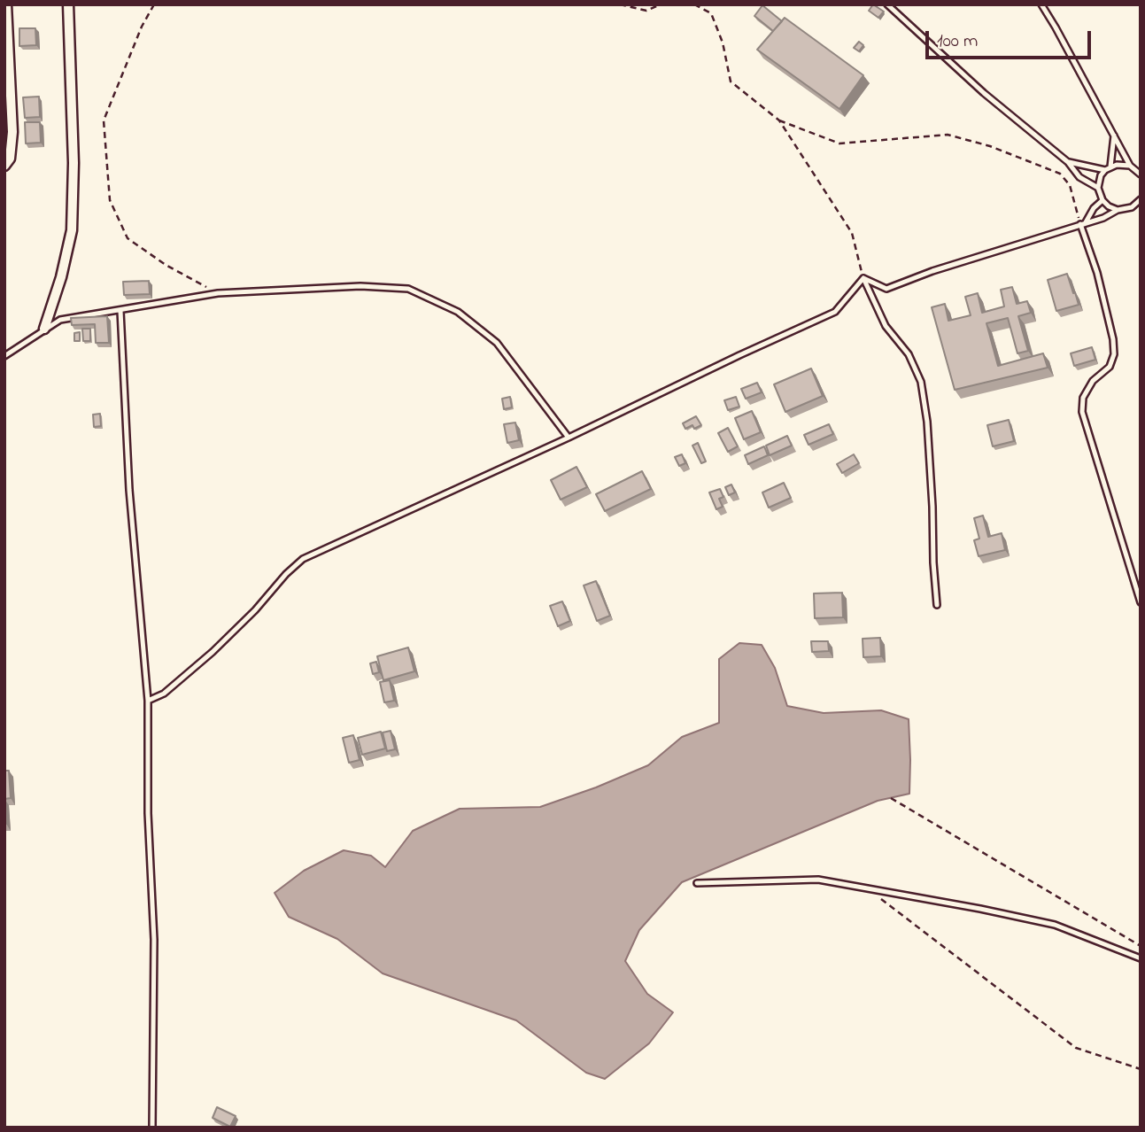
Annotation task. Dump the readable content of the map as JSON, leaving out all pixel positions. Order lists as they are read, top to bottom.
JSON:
{
  "scale_bar": "100 m"
}
